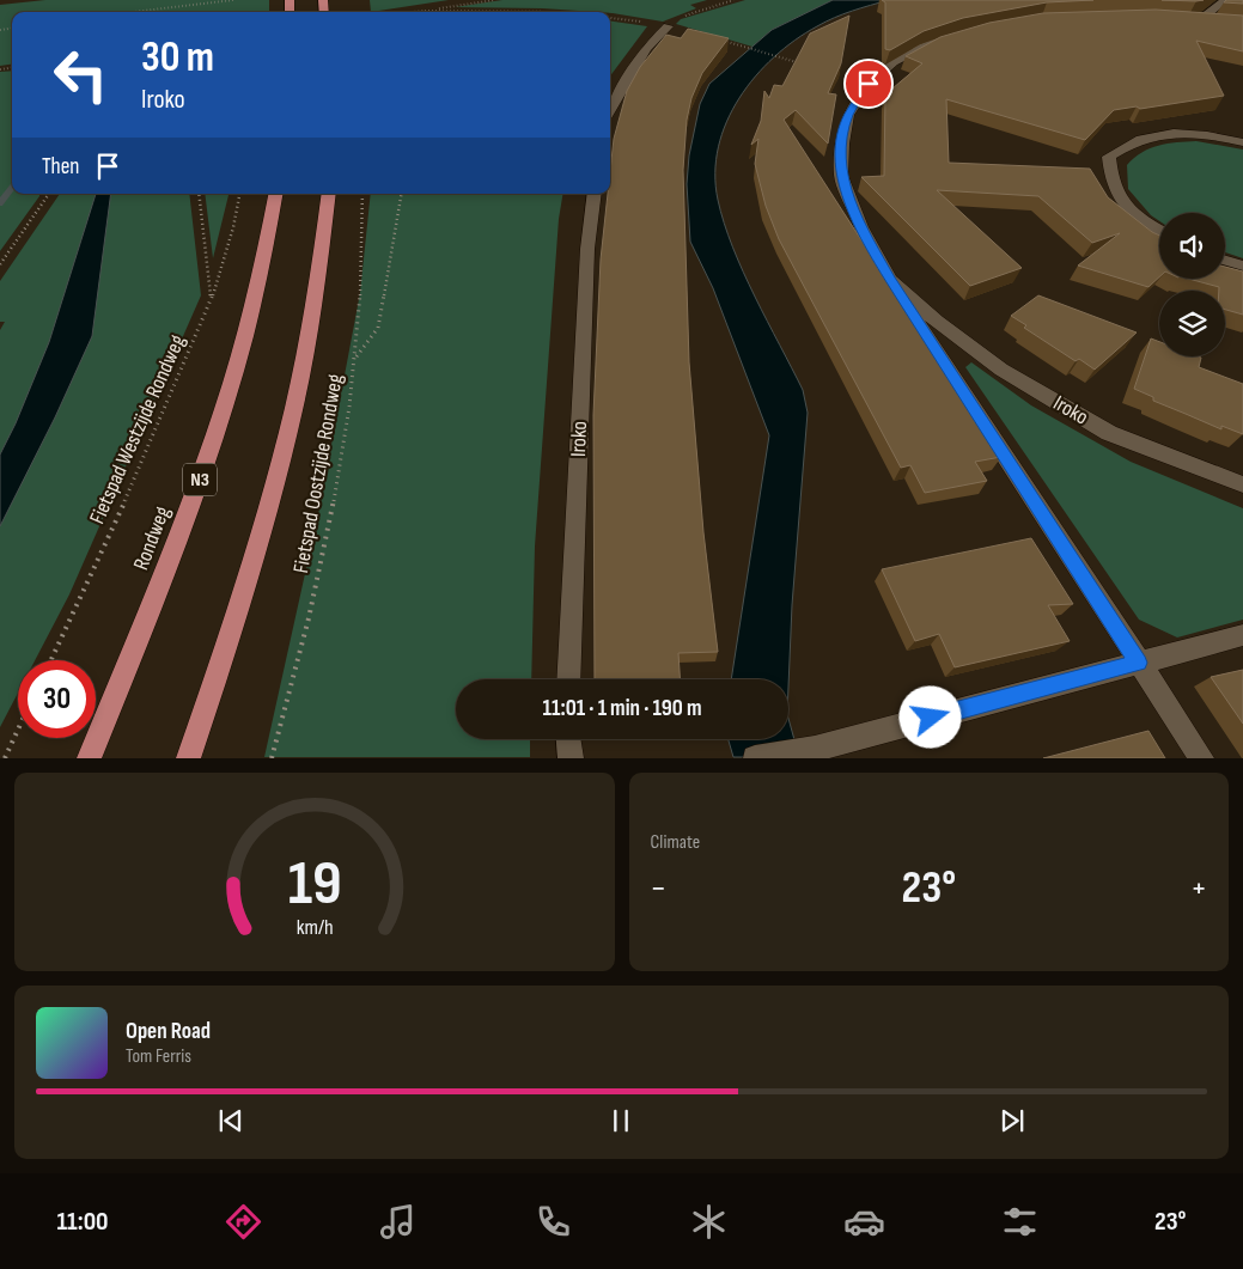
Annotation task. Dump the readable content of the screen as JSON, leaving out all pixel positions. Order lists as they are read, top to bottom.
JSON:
{
  "streets": {
    "main road": ["N3", "Rondweg"],
    "street": ["Iroko"],
    "path": ["Fietspad Westzijde Rondweg", "Fietspad Oostzijde Rondweg"]
  },
  "page": {
    "turn": ["30 m", "Iroko"],
    "then": "Then",
    "limit": "30",
    "trip": "11:01 · 1 min · 190 m",
    "tile": "Climate",
    "heat": ["−", "23°", "+"],
    "song": ["Open Road", "Tom Ferris"],
    "tabs": ["11:00", "23°"],
    "gauge": ["19", "km/h"]
  }
}
